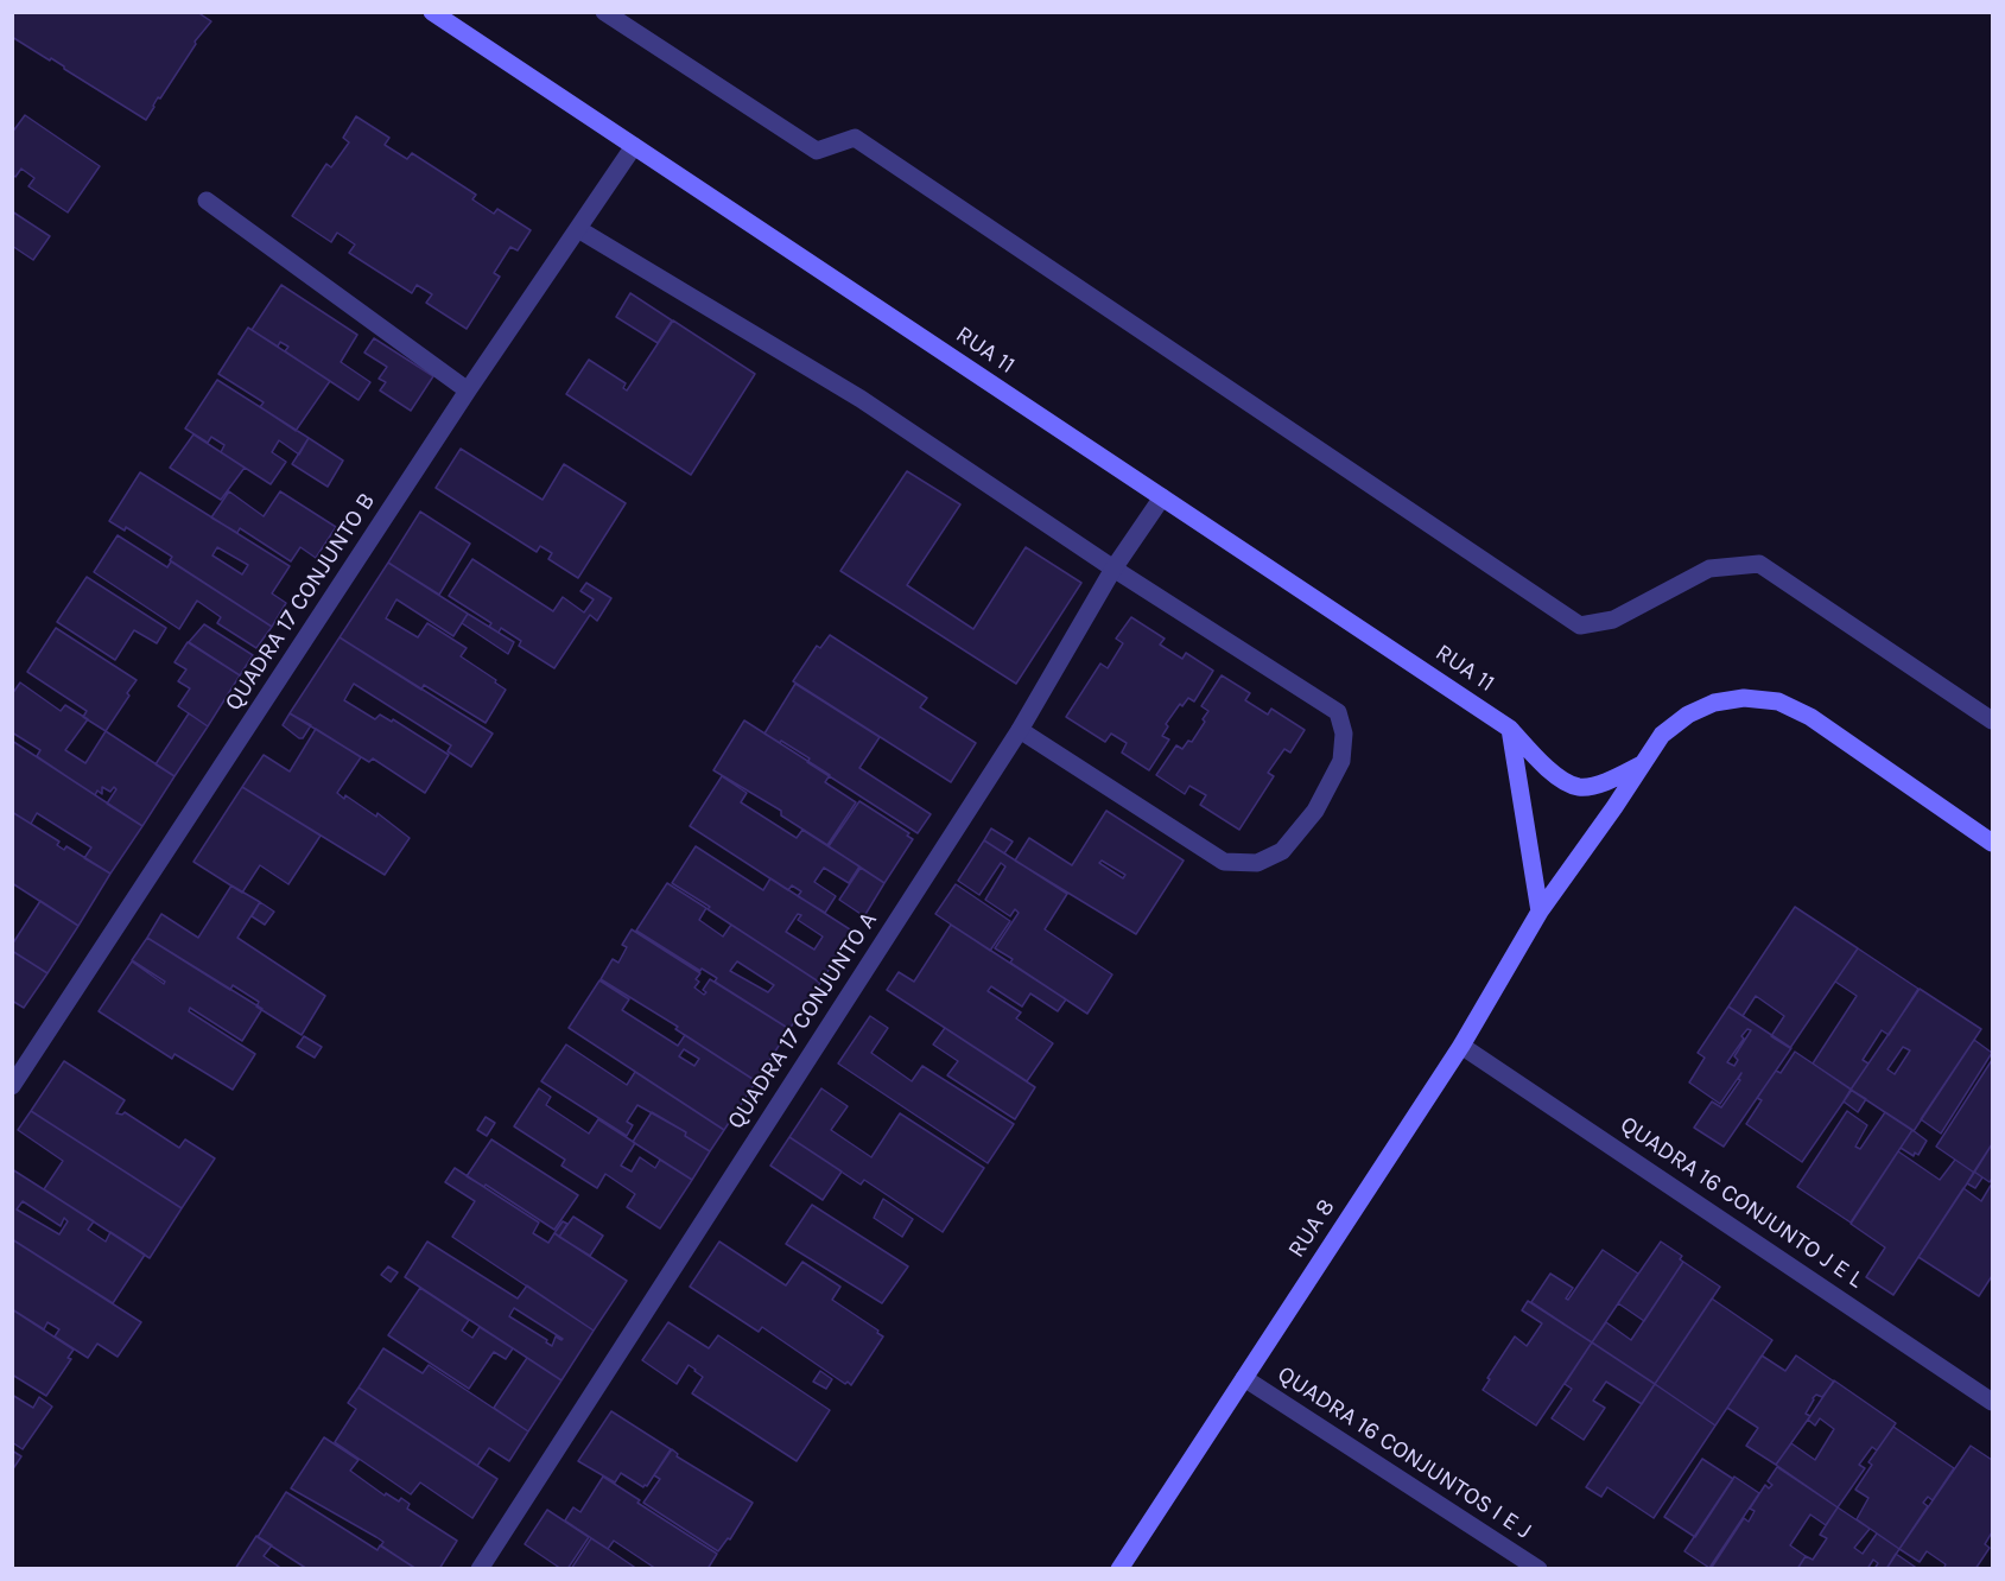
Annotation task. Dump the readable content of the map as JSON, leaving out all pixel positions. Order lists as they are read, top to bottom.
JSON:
{
  "streets": {
    "street": [
      "RUA 11",
      "QUADRA 17 CONJUNTO B",
      "QUADRA 17 CONJUNTO A",
      "QUADRA 16 CONJUNTO J E L",
      "RUA 8",
      "QUADRA 16 CONJUNTOS I E J"
    ]
  },
  "crossings": [
    ["RUA 11", "QUADRA 17 CONJUNTO B"],
    ["RUA 11", "QUADRA 17 CONJUNTO A"],
    ["QUADRA 16 CONJUNTO J E L", "RUA 8"],
    ["RUA 8", "QUADRA 16 CONJUNTOS I E J"]
  ]
}
